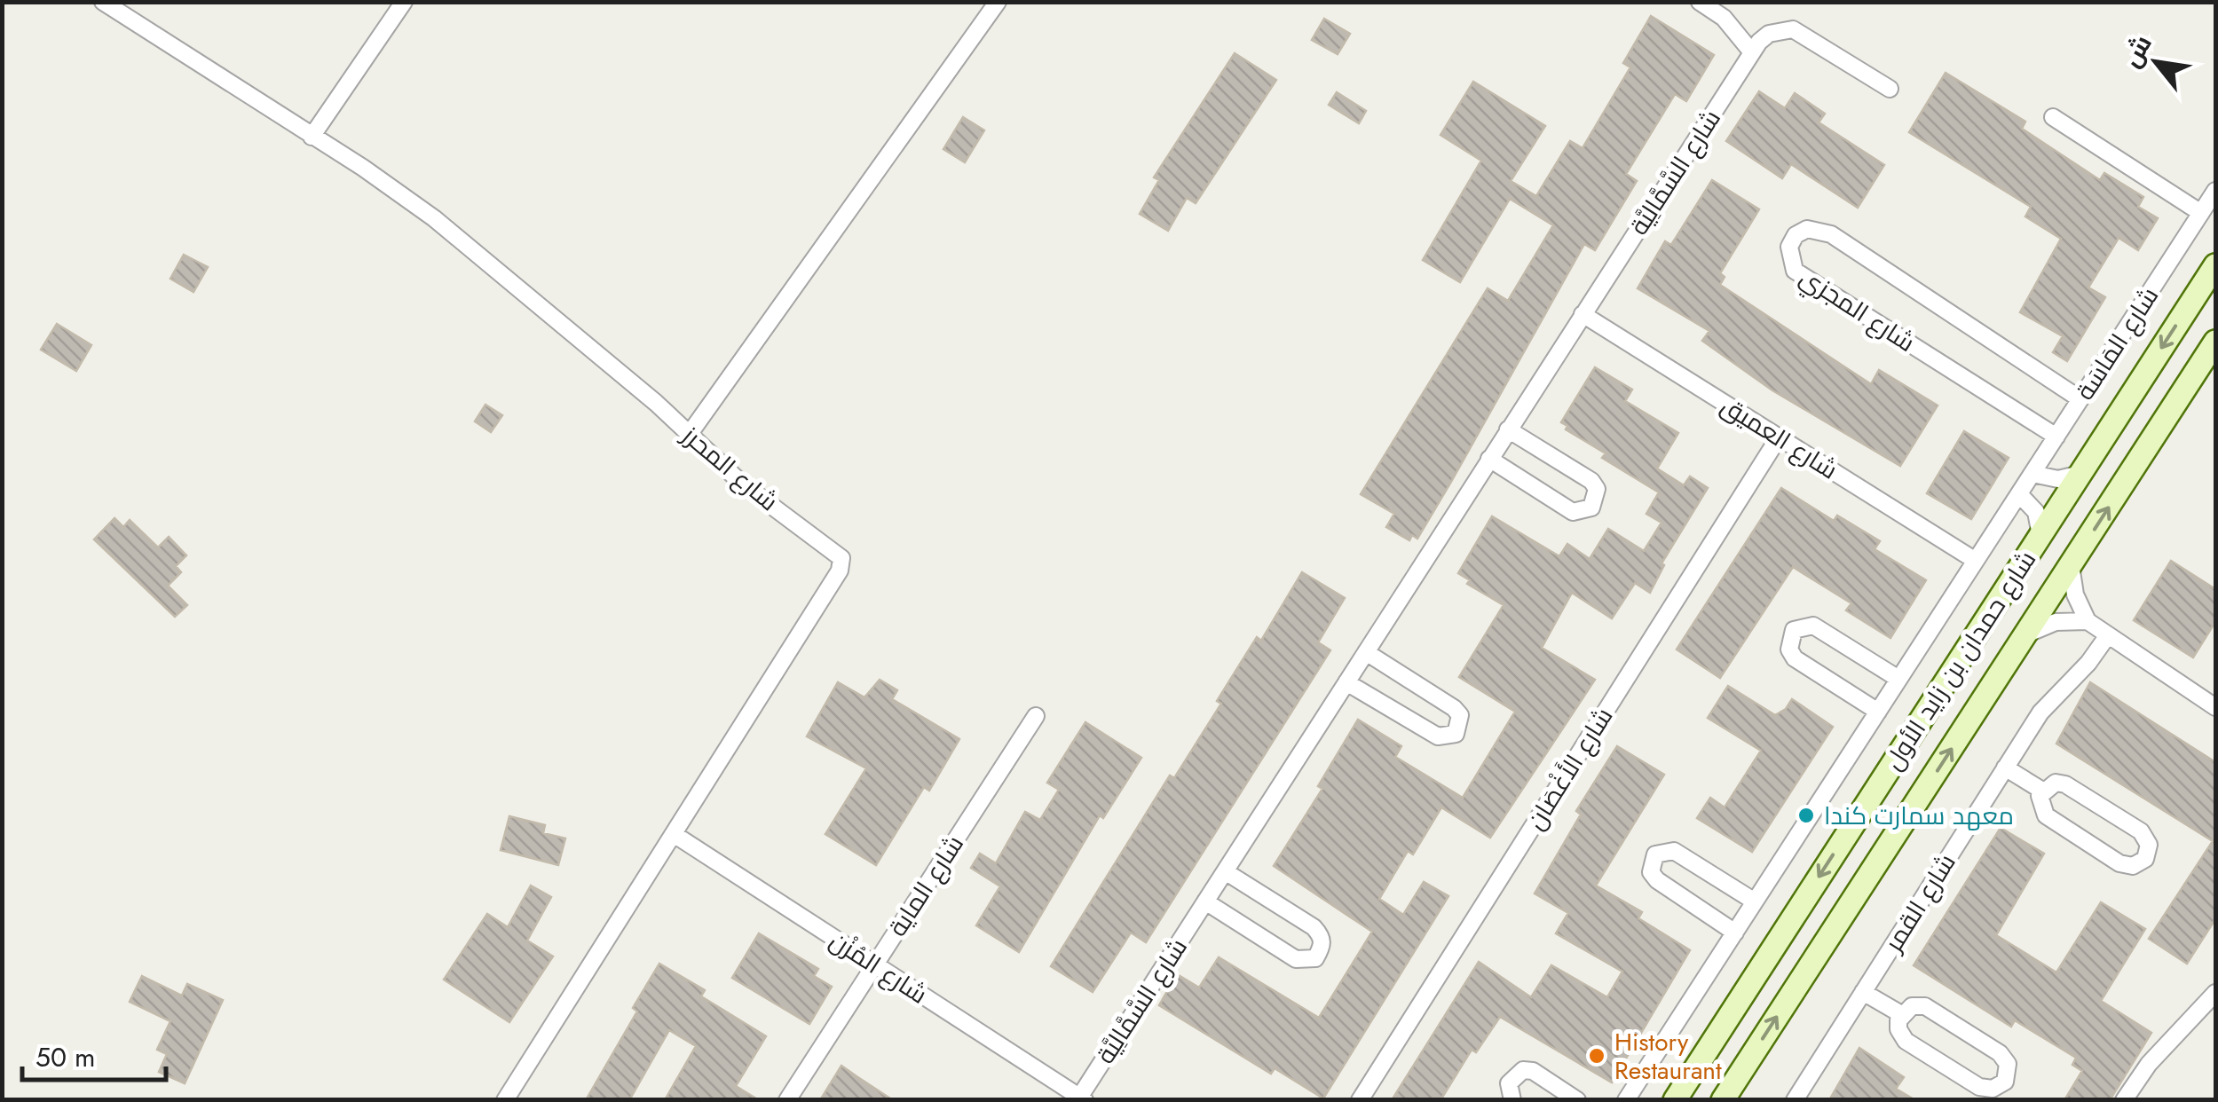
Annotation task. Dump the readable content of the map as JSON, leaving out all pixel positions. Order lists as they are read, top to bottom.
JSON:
{
  "streets": {
    "main road": ["شارع حمدان بن زايد الأول"],
    "street": [
      "شارع السَّمَّالِيَّة",
      "شارع المجزي",
      "شارع المَاسَة",
      "شارع العميق",
      "شارع المحرز",
      "شارع الأَغْصَان",
      "شارع الماية",
      "شارع القمر",
      "شارع المُزْن"
    ]
  },
  "crossings": [
    ["شارع السَّمَّالِيَّة", "شارع العميق"],
    ["شارع السَّمَّالِيَّة", "شارع المُزْن"],
    ["شارع المجزي", "شارع المَاسَة"],
    ["شارع المَاسَة", "شارع العميق"],
    ["شارع العميق", "شارع الأَغْصَان"],
    ["شارع المحرز", "شارع المُزْن"],
    ["شارع الماية", "شارع المُزْن"]
  ],
  "places": ["معهد سمارت كندا", "History Restaurant"],
  "scale_bar": "50 m",
  "north": "top left"
}
